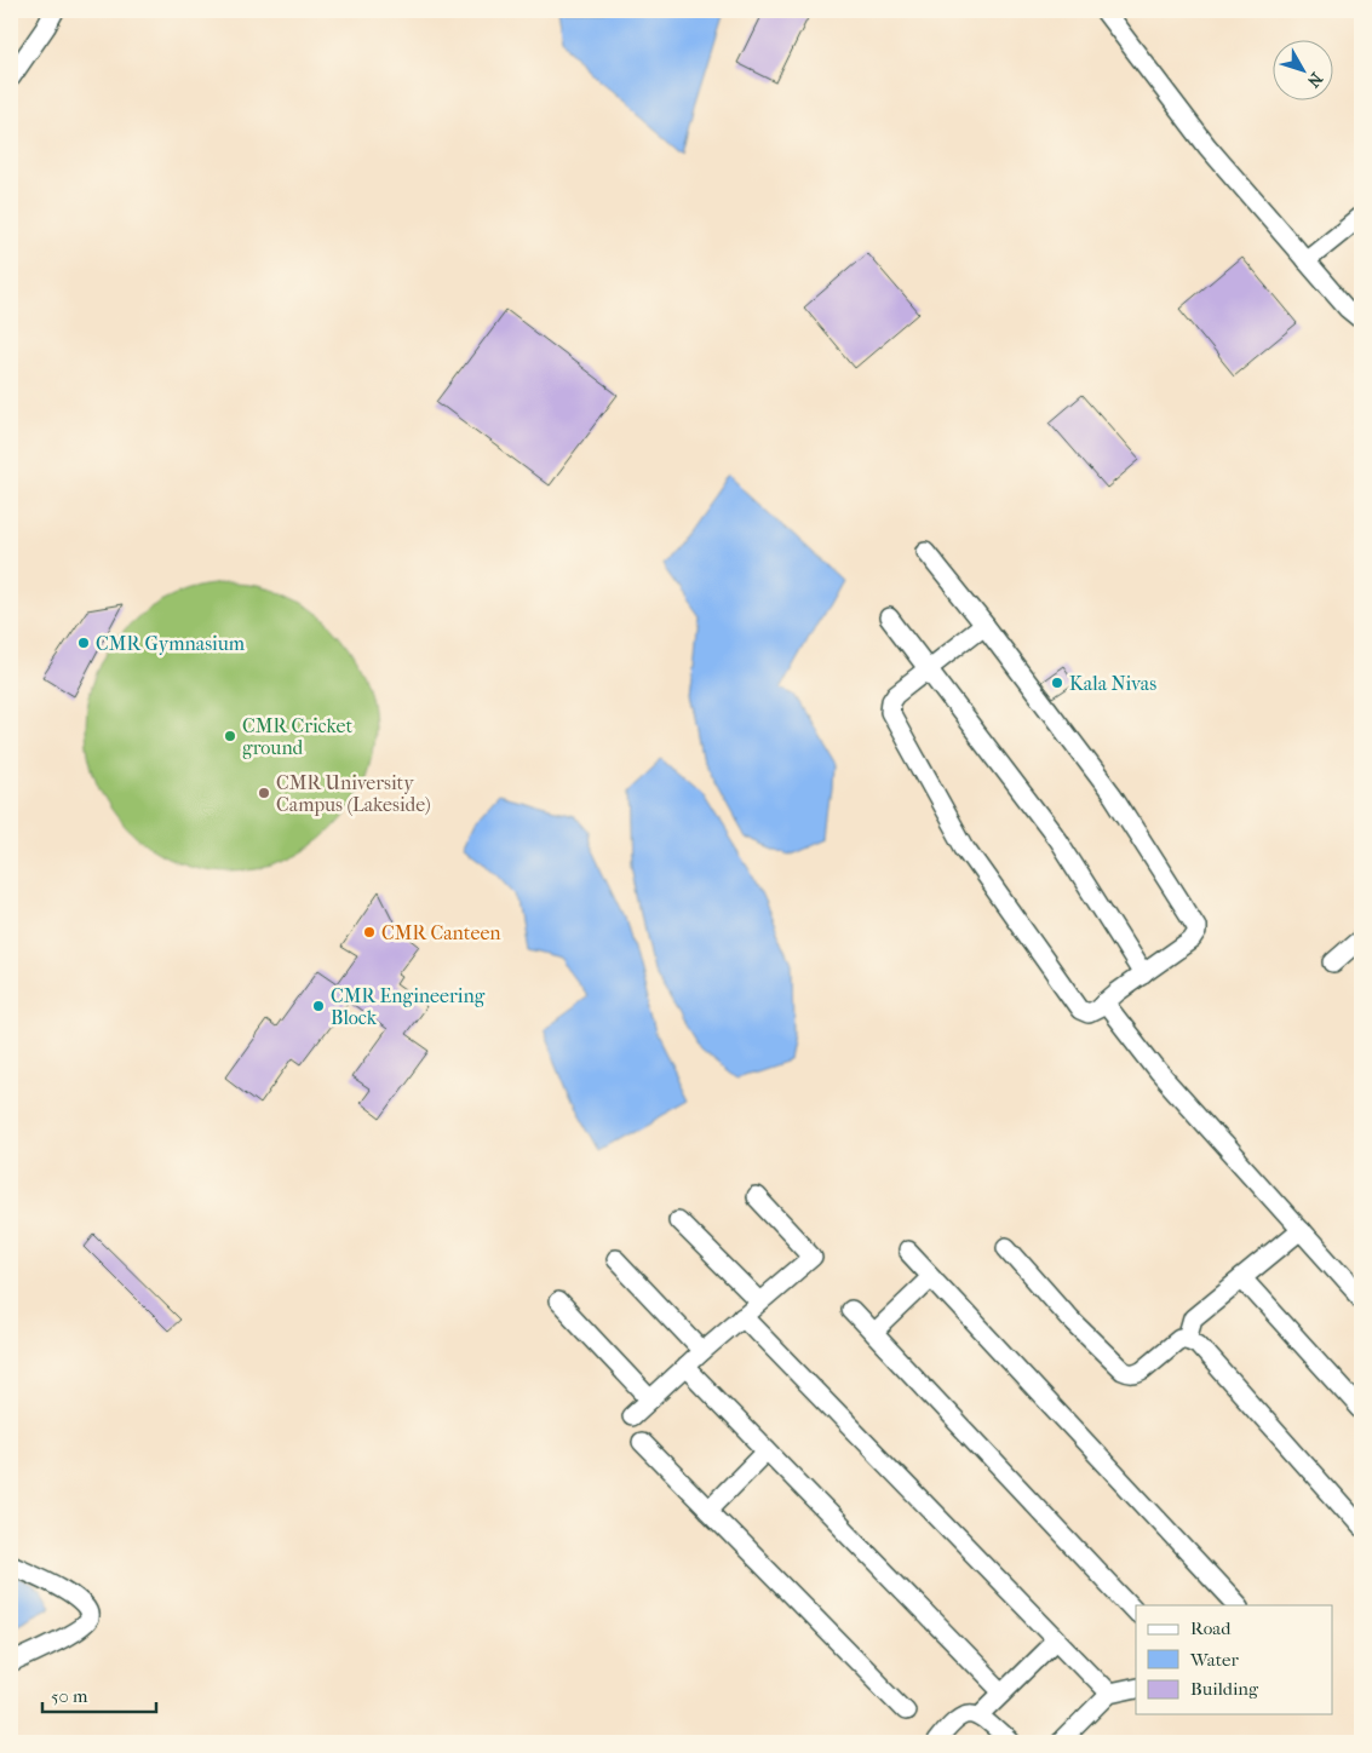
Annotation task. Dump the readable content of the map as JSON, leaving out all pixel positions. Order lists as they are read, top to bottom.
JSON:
{
  "places": [
    "CMR Gymnasium",
    "Kala Nivas",
    "CMR Cricket ground",
    "CMR University Campus (Lakeside)",
    "CMR Canteen",
    "CMR Engineering Block"
  ],
  "legend": ["Road", "Water", "Building"],
  "scale_bar": "50 m",
  "north": "bottom right"
}
